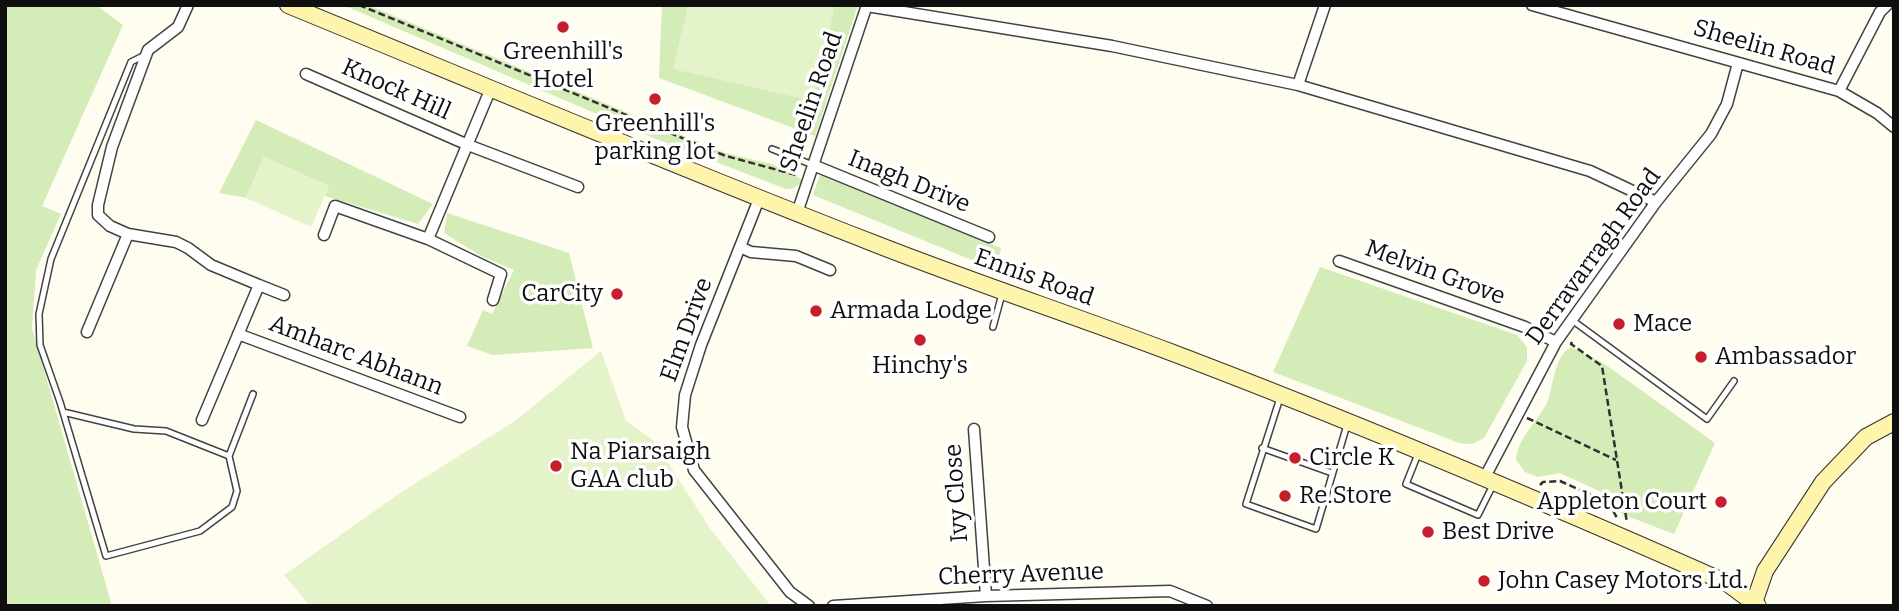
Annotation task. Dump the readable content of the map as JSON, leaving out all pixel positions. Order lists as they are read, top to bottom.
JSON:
{
  "streets": {
    "main road": ["Ennis Road"],
    "street": [
      "Sheelin Road",
      "Knock Hill",
      "Inagh Drive",
      "Derravarragh Road",
      "Melvin Grove",
      "Elm Drive",
      "Amharc Abhann",
      "Ivy Close",
      "Cherry Avenue"
    ]
  },
  "crossings": [
    ["Sheelin Road", "Inagh Drive"],
    ["Sheelin Road", "Derravarragh Road"],
    ["Sheelin Road", "Ennis Road"],
    ["Knock Hill", "Ennis Road"],
    ["Derravarragh Road", "Melvin Grove"],
    ["Derravarragh Road", "Ennis Road"],
    ["Ennis Road", "Elm Drive"],
    ["Ivy Close", "Cherry Avenue"]
  ],
  "places": [
    "Greenhill's Hotel",
    "Greenhill's parking lot",
    "CarCity",
    "Armada Lodge",
    "Mace",
    "Hinchy's",
    "Ambassador",
    "Circle K",
    "Na Piarsaigh GAA club",
    "Re.Store",
    "Appleton Court",
    "Best Drive",
    "John Casey Motors Ltd."
  ]
}
